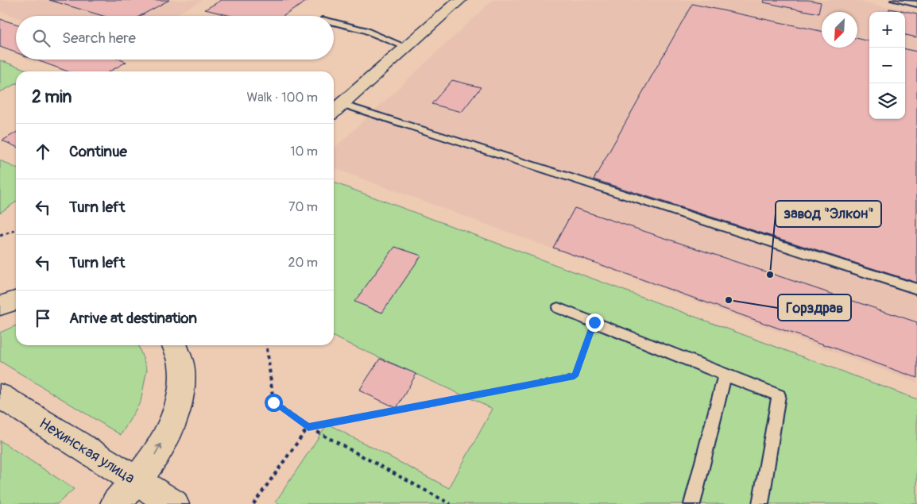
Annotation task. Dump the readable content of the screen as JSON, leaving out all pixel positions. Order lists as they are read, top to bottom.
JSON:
{
  "streets": {
    "main road": ["Нехинская улица"]
  },
  "places": ["завод \"Элкон\"", "Горздрав"],
  "north": "bottom left",
  "page": {
    "map_buttons": ["+", "−"],
    "search": "Search here",
    "heading": ["2 min", "Walk · 100 m"],
    "list": [
      ["Continue", "10 m"],
      ["Turn left", "70 m"],
      ["Turn left", "20 m"],
      "Arrive at destination"
    ]
  }
}
